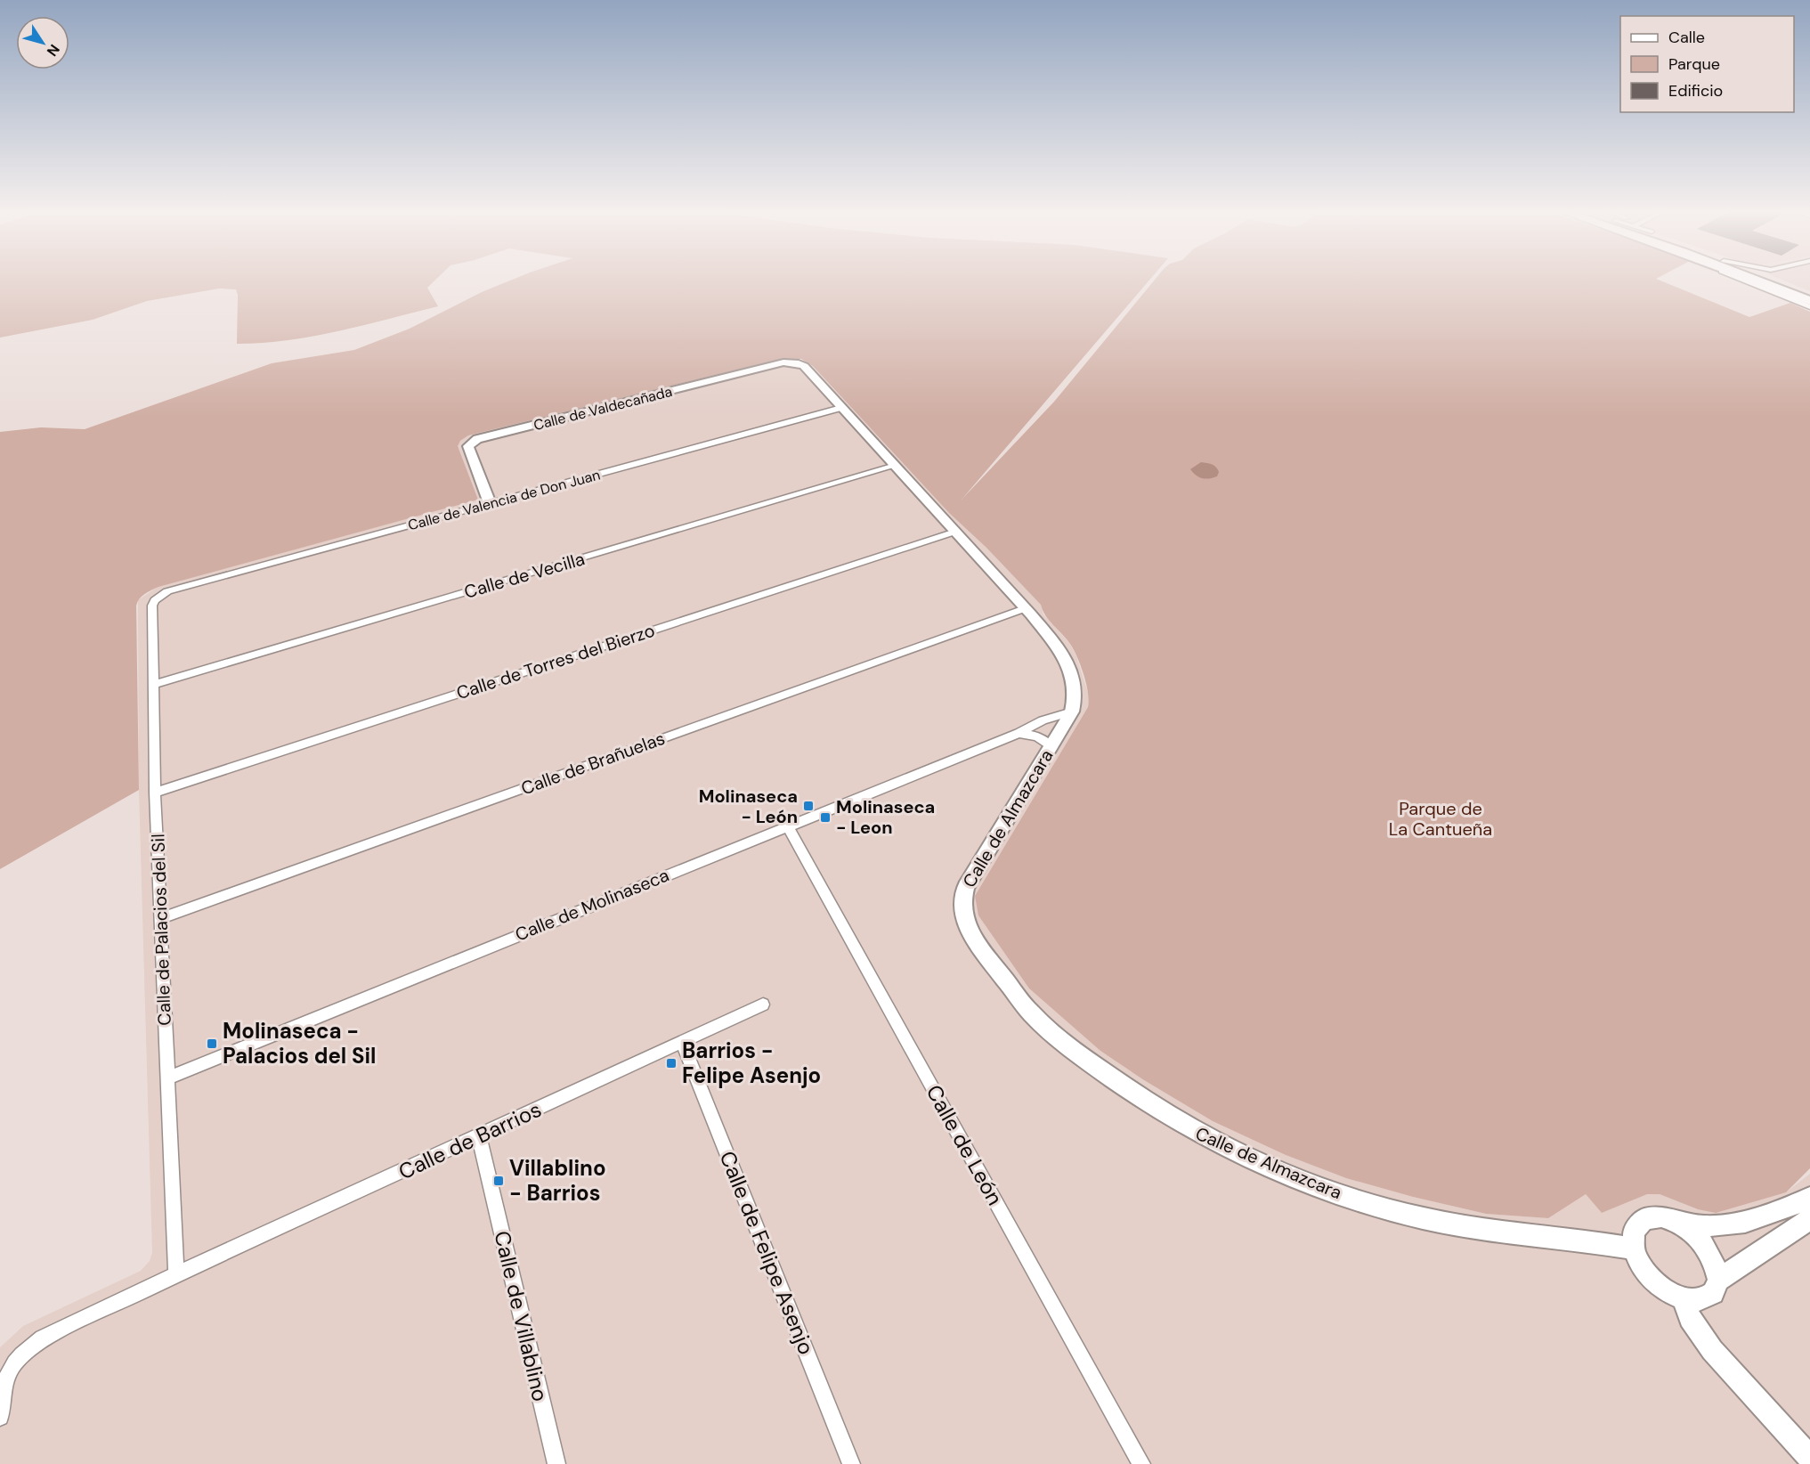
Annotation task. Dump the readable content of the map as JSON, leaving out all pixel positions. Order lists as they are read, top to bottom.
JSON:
{
  "streets": {
    "street": [
      "Calle de Valdecañada",
      "Calle de Valencia de Don Juan",
      "Calle de Vecilla",
      "Calle de Torres del Bierzo",
      "Calle de Brañuelas",
      "Calle de Almazcara",
      "Calle de Molinaseca",
      "Calle de Palacios del Sil",
      "Calle de Barrios",
      "Calle de León",
      "Calle de Felipe Asenjo",
      "Calle de Villablino"
    ]
  },
  "crossings": [
    ["Calle de Valdecañada", "Calle de Valencia de Don Juan"],
    ["Calle de Valdecañada", "Calle de Almazcara"],
    ["Calle de Valencia de Don Juan", "Calle de Almazcara"],
    ["Calle de Valencia de Don Juan", "Calle de Palacios del Sil"],
    ["Calle de Vecilla", "Calle de Almazcara"],
    ["Calle de Vecilla", "Calle de Palacios del Sil"],
    ["Calle de Torres del Bierzo", "Calle de Almazcara"],
    ["Calle de Torres del Bierzo", "Calle de Palacios del Sil"],
    ["Calle de Brañuelas", "Calle de Almazcara"],
    ["Calle de Brañuelas", "Calle de Palacios del Sil"],
    ["Calle de Almazcara", "Calle de Molinaseca"],
    ["Calle de Molinaseca", "Calle de Palacios del Sil"],
    ["Calle de Molinaseca", "Calle de León"],
    ["Calle de Palacios del Sil", "Calle de Barrios"],
    ["Calle de Barrios", "Calle de Felipe Asenjo"],
    ["Calle de Barrios", "Calle de Villablino"]
  ],
  "parks": ["Parque de La Cantueña"],
  "places": {
    "transit": [
      "Molinaseca - León",
      "Molinaseca - Leon",
      "Molinaseca - Palacios del Sil",
      "Barrios - Felipe Asenjo",
      "Villablino - Barrios"
    ]
  },
  "legend": ["Calle", "Parque", "Edificio"],
  "north": "bottom right"
}
